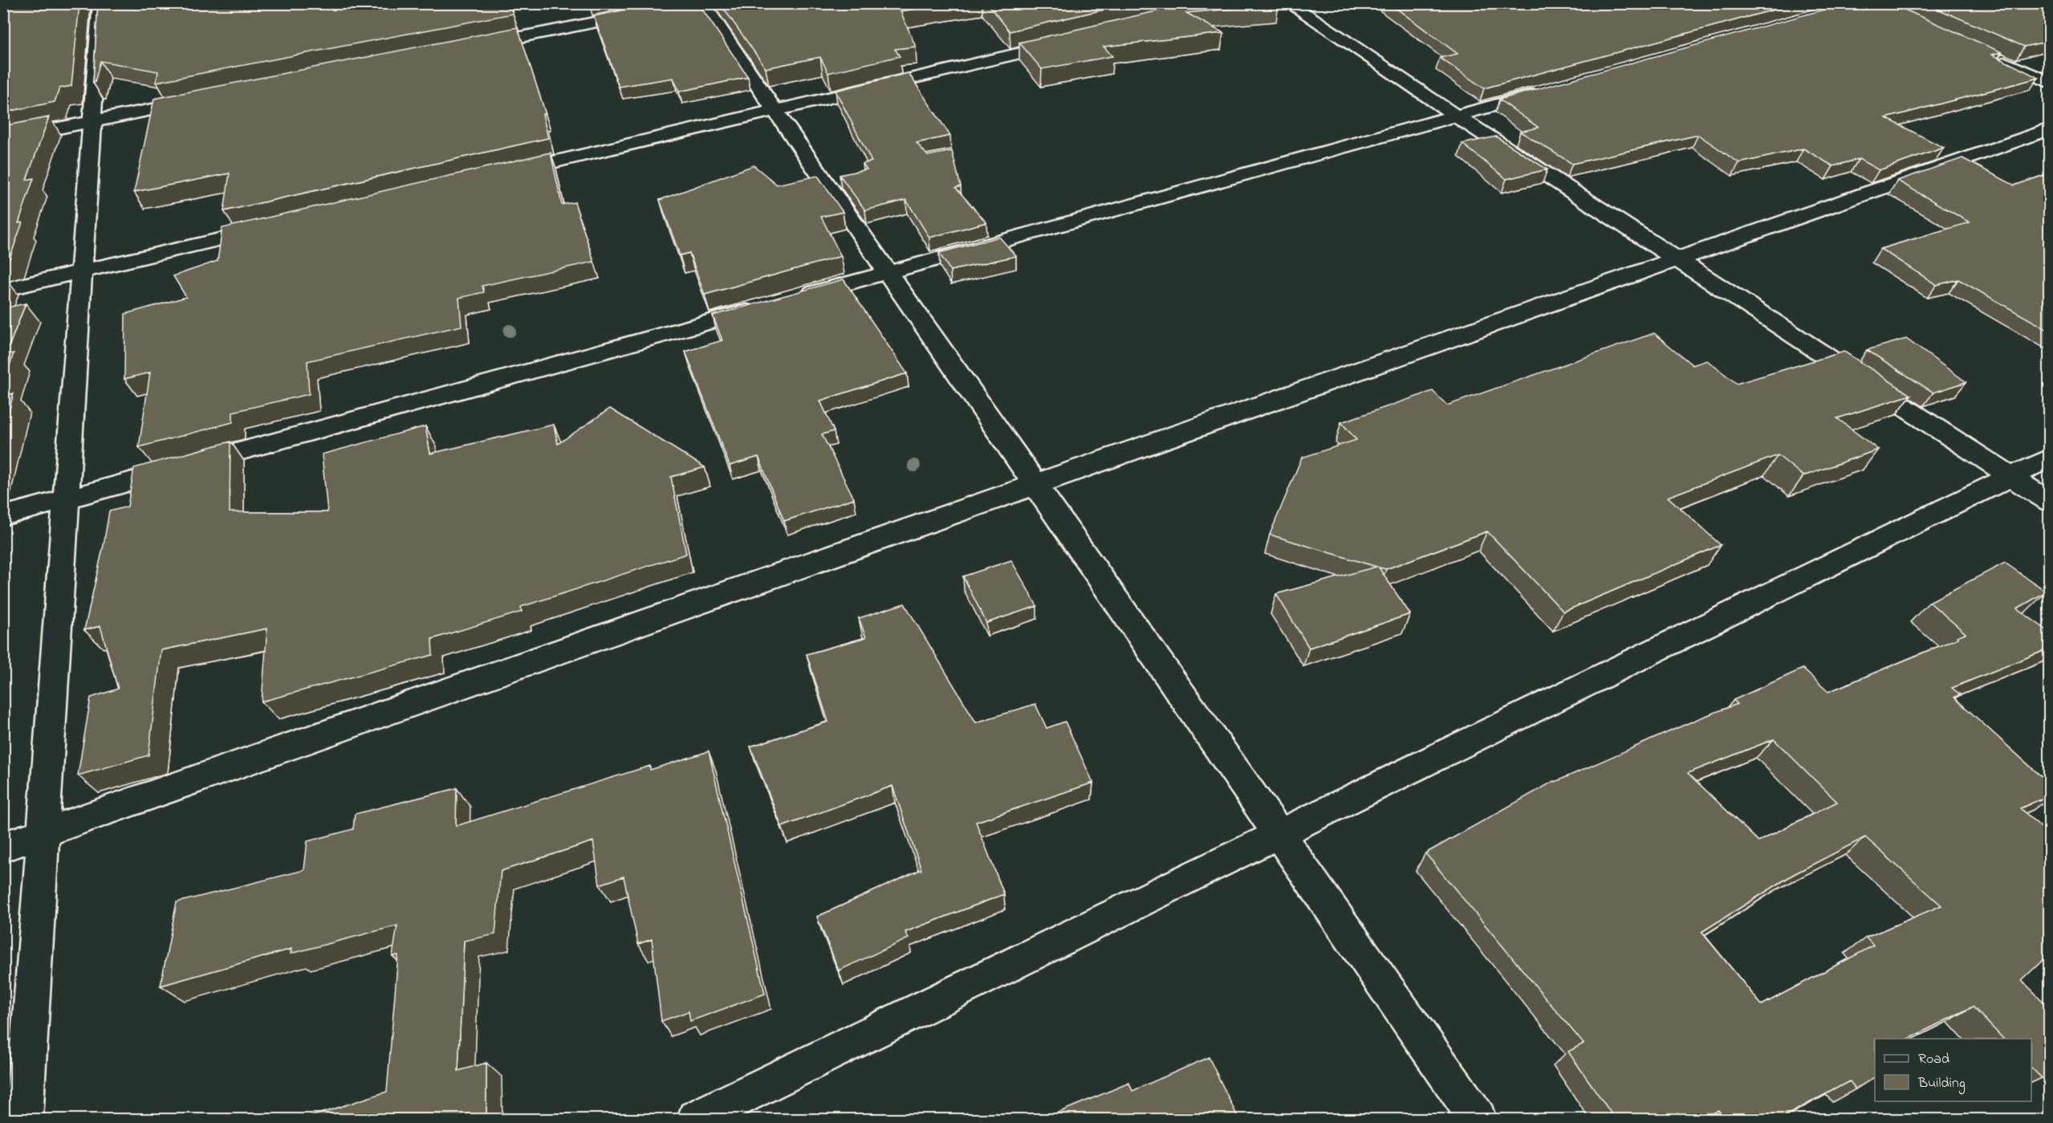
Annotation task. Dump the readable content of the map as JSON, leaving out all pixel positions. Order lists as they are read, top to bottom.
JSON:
{
  "legend": ["Road", "Building"]
}
